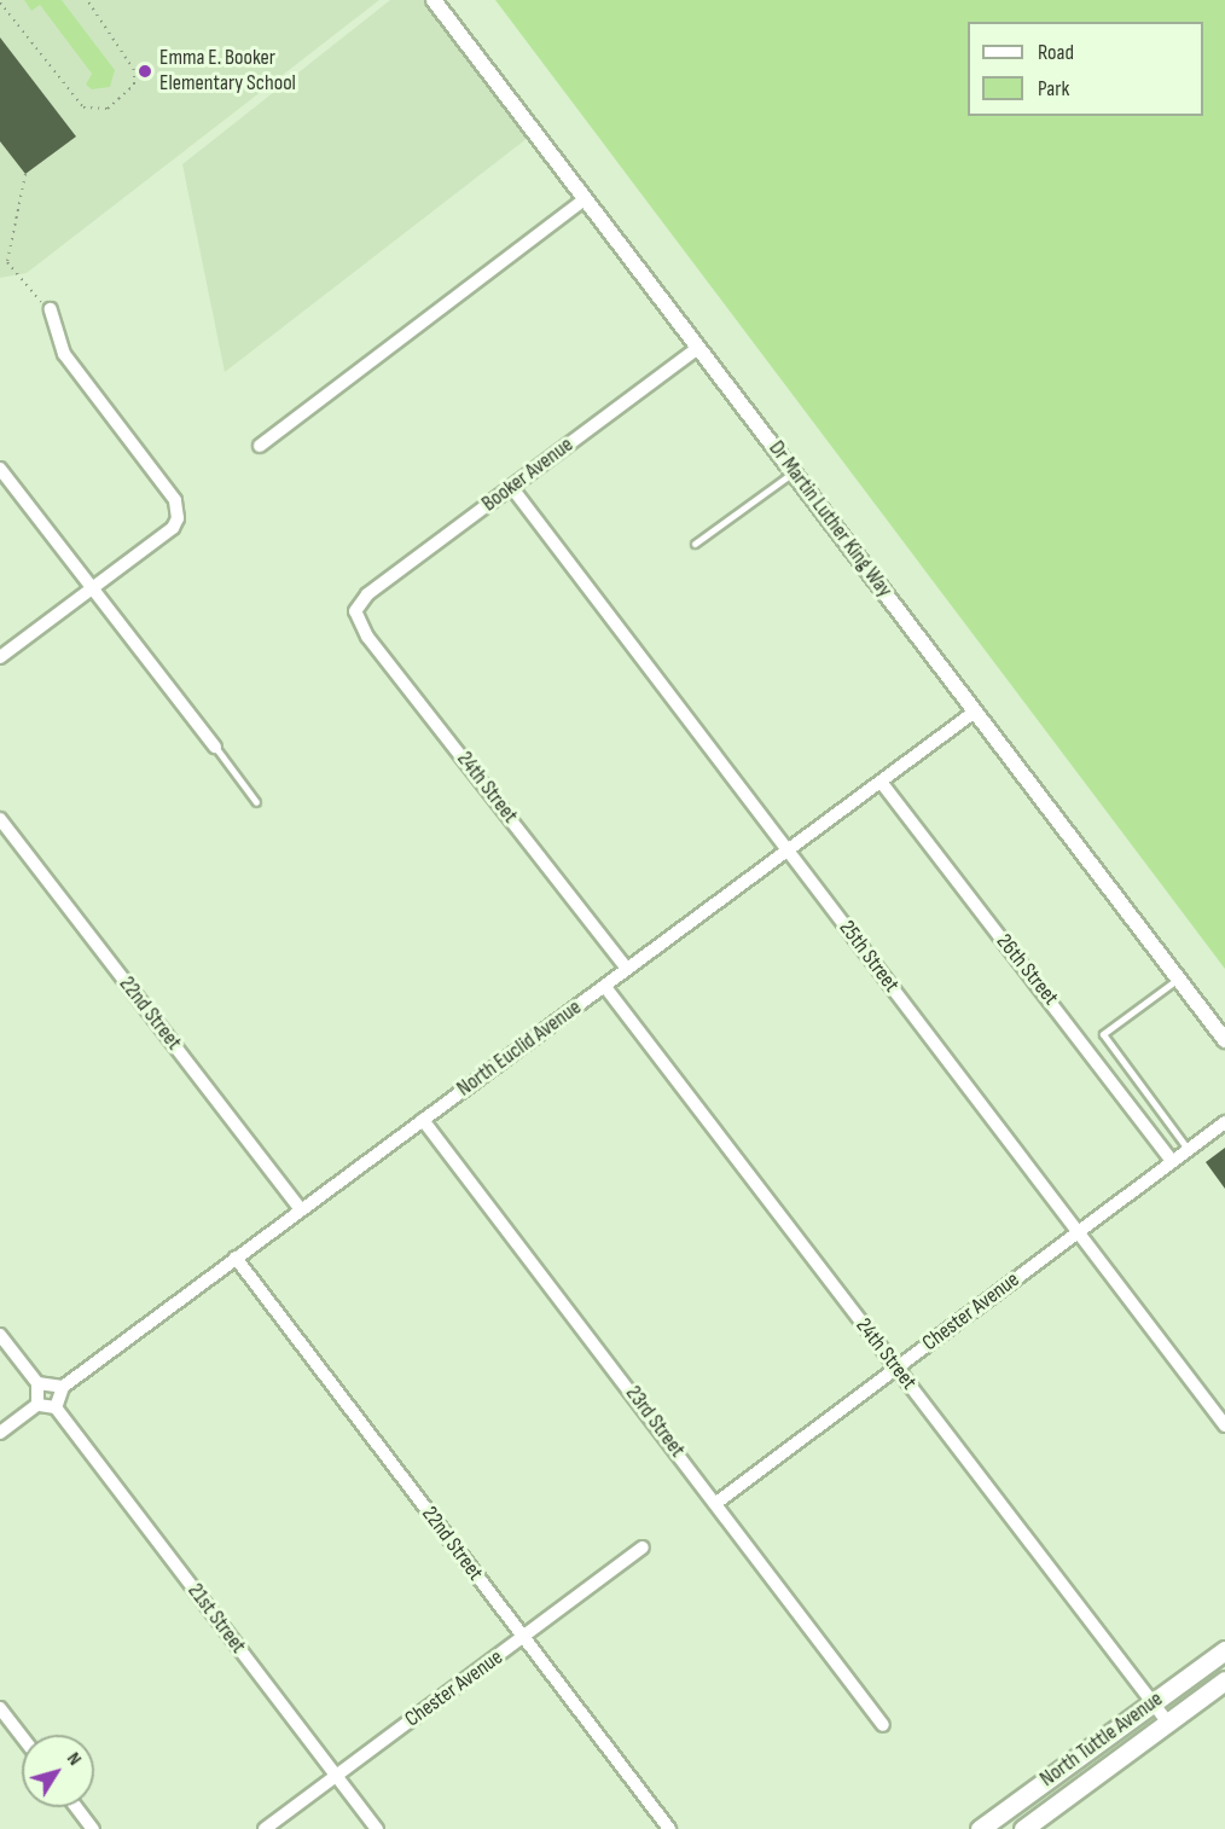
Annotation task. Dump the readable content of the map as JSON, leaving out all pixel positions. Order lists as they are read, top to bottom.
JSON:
{
  "streets": {
    "main road": ["North Tuttle Avenue"],
    "street": [
      "Booker Avenue",
      "Dr Martin Luther King Way",
      "24th Street",
      "25th Street",
      "26th Street",
      "22nd Street",
      "North Euclid Avenue",
      "Chester Avenue",
      "23rd Street",
      "21st Street"
    ]
  },
  "crossings": [
    ["Booker Avenue", "Dr Martin Luther King Way"],
    ["Booker Avenue", "24th Street"],
    ["Booker Avenue", "25th Street"],
    ["Dr Martin Luther King Way", "North Euclid Avenue"],
    ["24th Street", "North Euclid Avenue"],
    ["24th Street", "Chester Avenue"],
    ["24th Street", "North Tuttle Avenue"],
    ["25th Street", "North Euclid Avenue"],
    ["25th Street", "Chester Avenue"],
    ["26th Street", "North Euclid Avenue"],
    ["26th Street", "Chester Avenue"],
    ["22nd Street", "North Euclid Avenue"],
    ["22nd Street", "Chester Avenue"],
    ["North Euclid Avenue", "23rd Street"],
    ["Chester Avenue", "23rd Street"],
    ["Chester Avenue", "21st Street"]
  ],
  "places": ["Emma E. Booker Elementary School"],
  "legend": ["Road", "Park"],
  "north": "top right"
}
